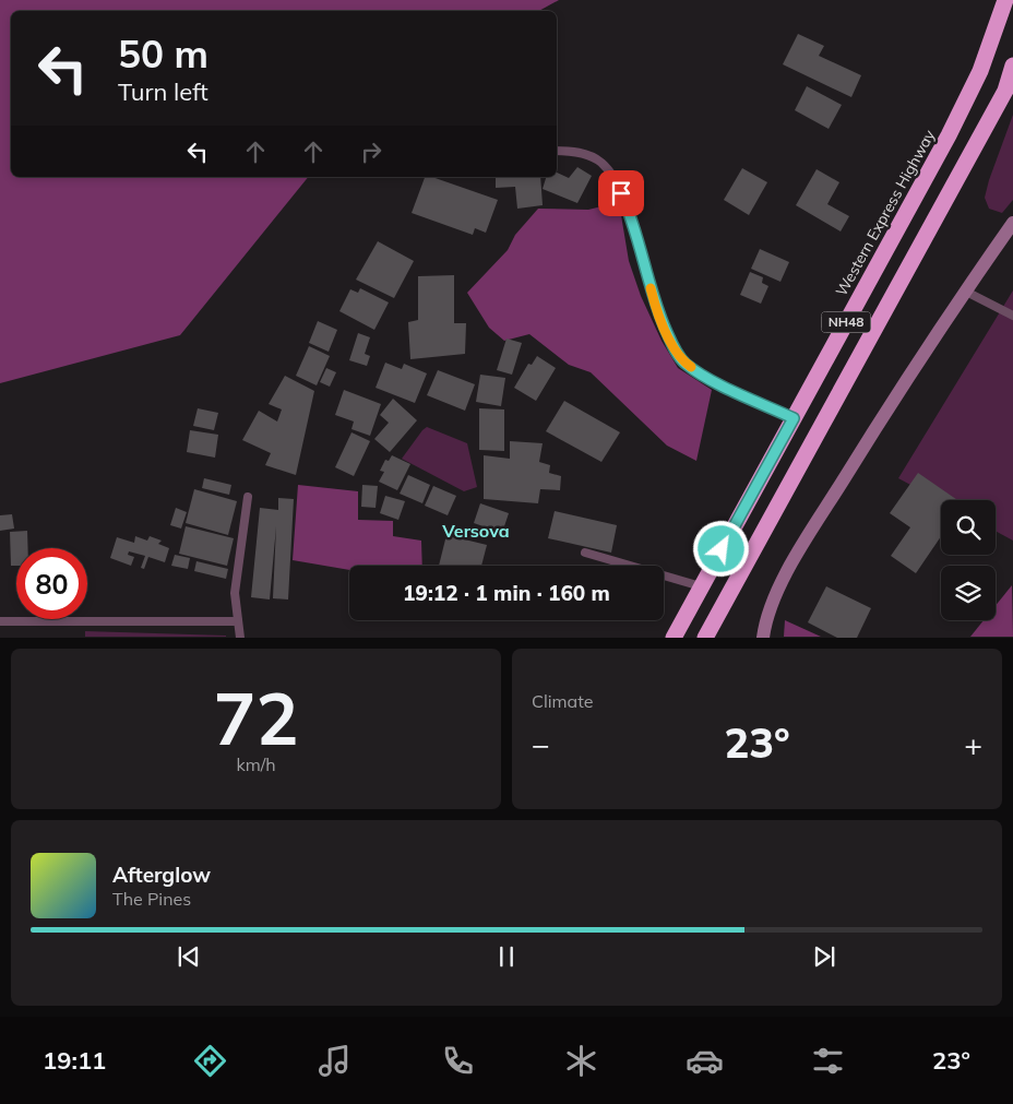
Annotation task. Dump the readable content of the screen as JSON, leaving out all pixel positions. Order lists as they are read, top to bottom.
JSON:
{
  "streets": {
    "highway": ["Western Express Highway", "NH48"]
  },
  "districts": ["Versova"],
  "page": {
    "turn": ["50 m", "Turn left"],
    "limit": "80",
    "trip": "19:12 · 1 min · 160 m",
    "tile": [
      ["72", "km/h"],
      "Climate"
    ],
    "heat": ["−", "23°", "+"],
    "song": ["Afterglow", "The Pines"],
    "tabs": ["19:11", "23°"]
  }
}
